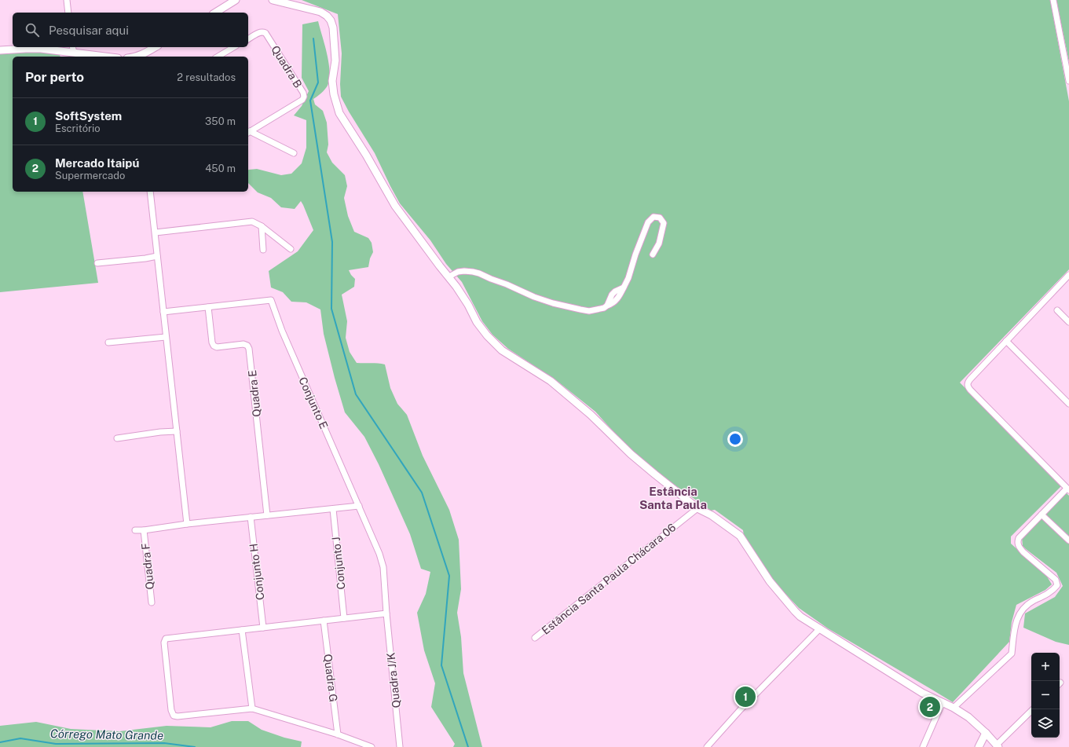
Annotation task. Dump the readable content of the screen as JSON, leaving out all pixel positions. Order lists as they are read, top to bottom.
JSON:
{
  "streets": {
    "street": [
      "Quadra B",
      "Quadra E",
      "Conjunto E",
      "Conjunto J",
      "Quadra F",
      "Conjunto H",
      "Estância Santa Paula Chácara 06",
      "Quadra G",
      "Quadra J/K"
    ]
  },
  "crossings": [
    ["Quadra E", "Conjunto E"],
    ["Conjunto E", "Quadra J/K"]
  ],
  "districts": ["Estância Santa Paula"],
  "water": ["Córrego Mato Grande"],
  "page": {
    "search": "Pesquisar aqui",
    "heading": ["Por perto", "2 resultados"],
    "list": [
      {
        "mark": "1",
        "name": "SoftSystem",
        "note": "Escritório",
        "value": "350 m"
      },
      {
        "mark": "2",
        "name": "Mercado Itaipú",
        "note": "Supermercado",
        "value": "450 m"
      }
    ],
    "map_buttons": ["+", "−"],
    "pins": ["1", "2"]
  }
}
